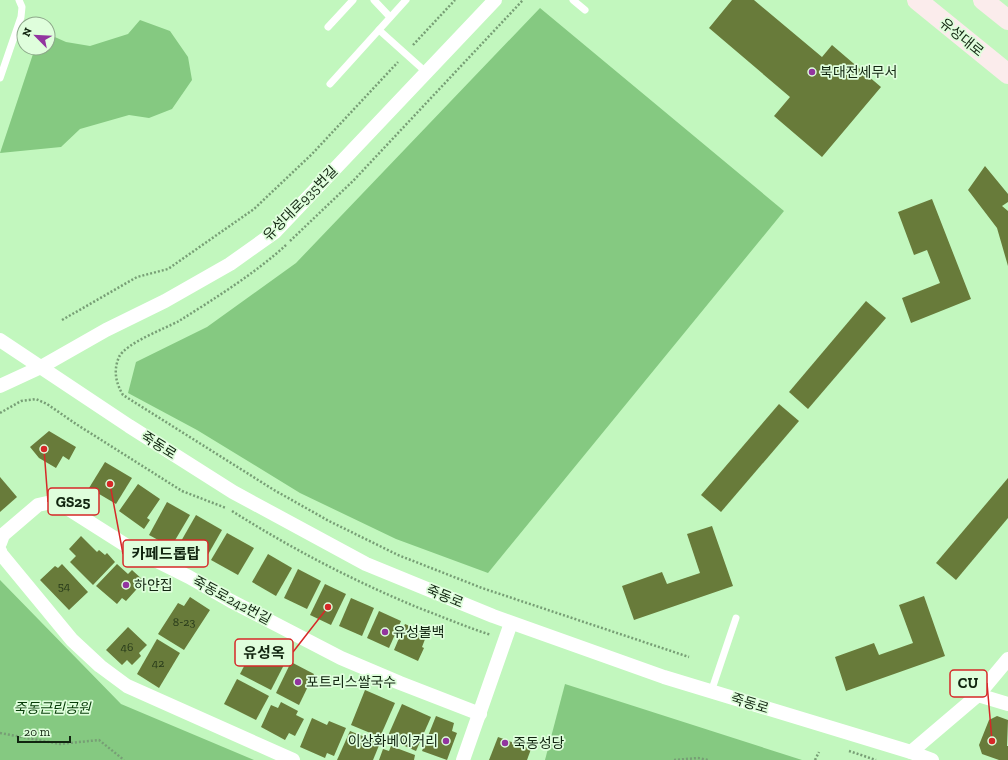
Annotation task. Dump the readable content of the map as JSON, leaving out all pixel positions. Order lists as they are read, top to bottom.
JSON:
{
  "streets": {
    "main road": ["유성대로"],
    "street": ["유성대로935번길", "죽동로", "죽동로242번길"]
  },
  "crossings": [
    ["유성대로935번길", "죽동로"]
  ],
  "parks": ["죽동근린공원"],
  "places": [
    "북대전세무서",
    "GS25",
    "카페드롭탑",
    "하얀집",
    "유성옥",
    "유성불백",
    "포트리스쌀국수",
    "이상화베이커리",
    "CU",
    "죽동성당"
  ],
  "house_numbers": [
    "54",
    "8-23",
    "46",
    "42"
  ],
  "scale_bar": "20 m",
  "north": "top left"
}
